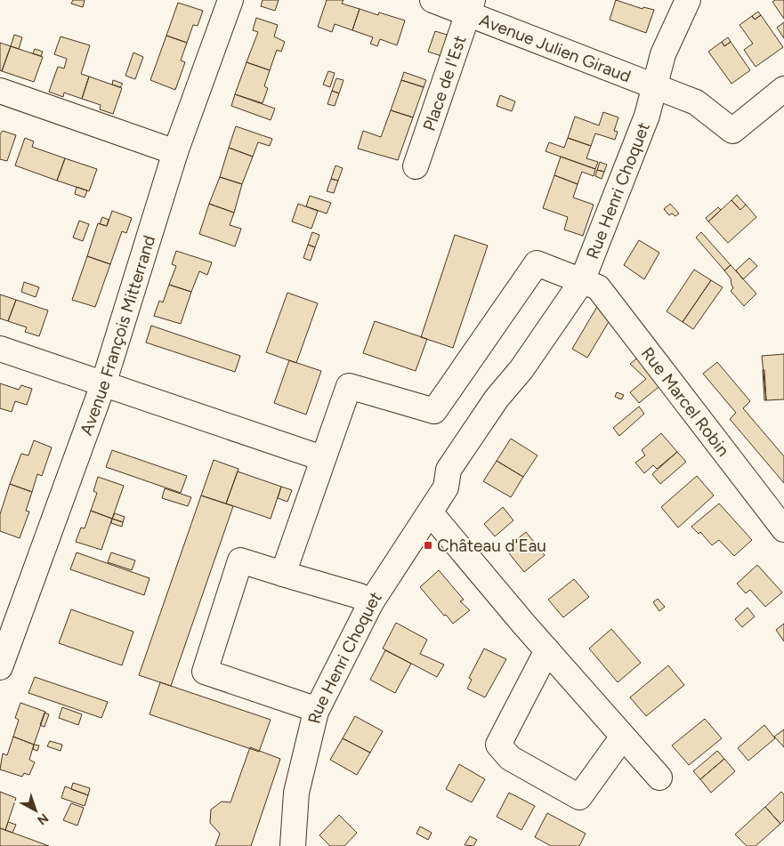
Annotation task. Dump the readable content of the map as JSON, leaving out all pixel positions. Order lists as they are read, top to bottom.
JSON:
{
  "streets": {
    "street": [
      "Avenue Julien Giraud",
      "Place de l'Est",
      "Rue Henri Choquet",
      "Avenue François Mitterrand",
      "Rue Marcel Robin"
    ]
  },
  "crossings": [
    ["Avenue Julien Giraud", "Place de l'Est"],
    ["Avenue Julien Giraud", "Rue Henri Choquet"],
    ["Rue Henri Choquet", "Rue Marcel Robin"]
  ],
  "places": {
    "transit": ["Château d'Eau"]
  },
  "north": "bottom right"
}
